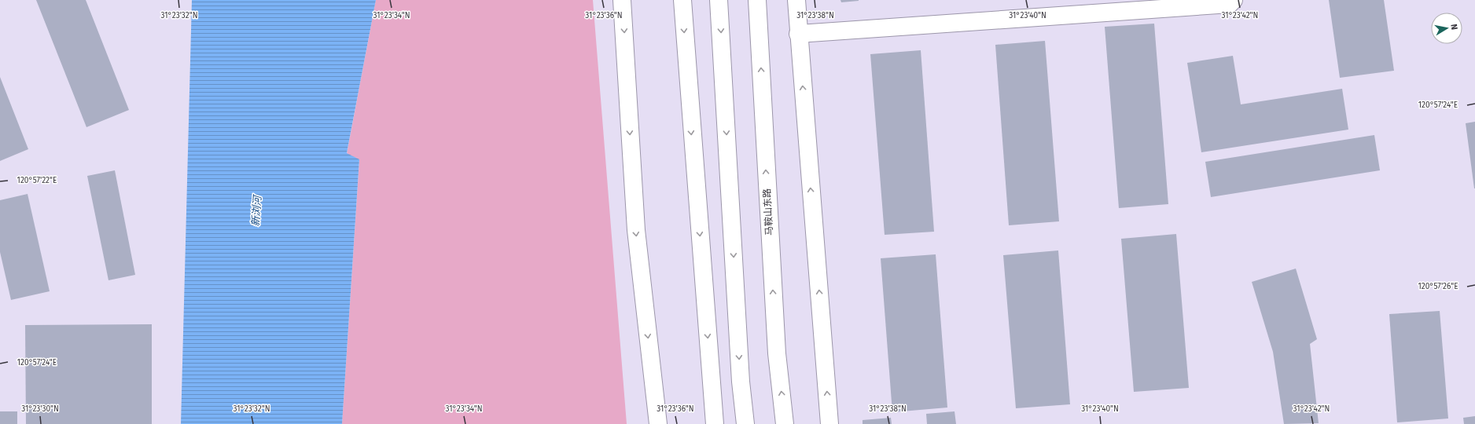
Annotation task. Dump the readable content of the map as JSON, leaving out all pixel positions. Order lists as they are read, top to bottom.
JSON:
{
  "streets": {
    "main road": ["马鞍山东路"]
  },
  "water": ["新浏河"],
  "north": "right",
  "coordinates": [
    "31°23'32\"N",
    "31°23'34\"N",
    "31°23'36\"N",
    "31°23'38\"N",
    "31°23'40\"N",
    "31°23'42\"N",
    "120°57'24\"E",
    "120°57'22\"E",
    "120°57'26\"E",
    "31°23'30\"N"
  ]
}
